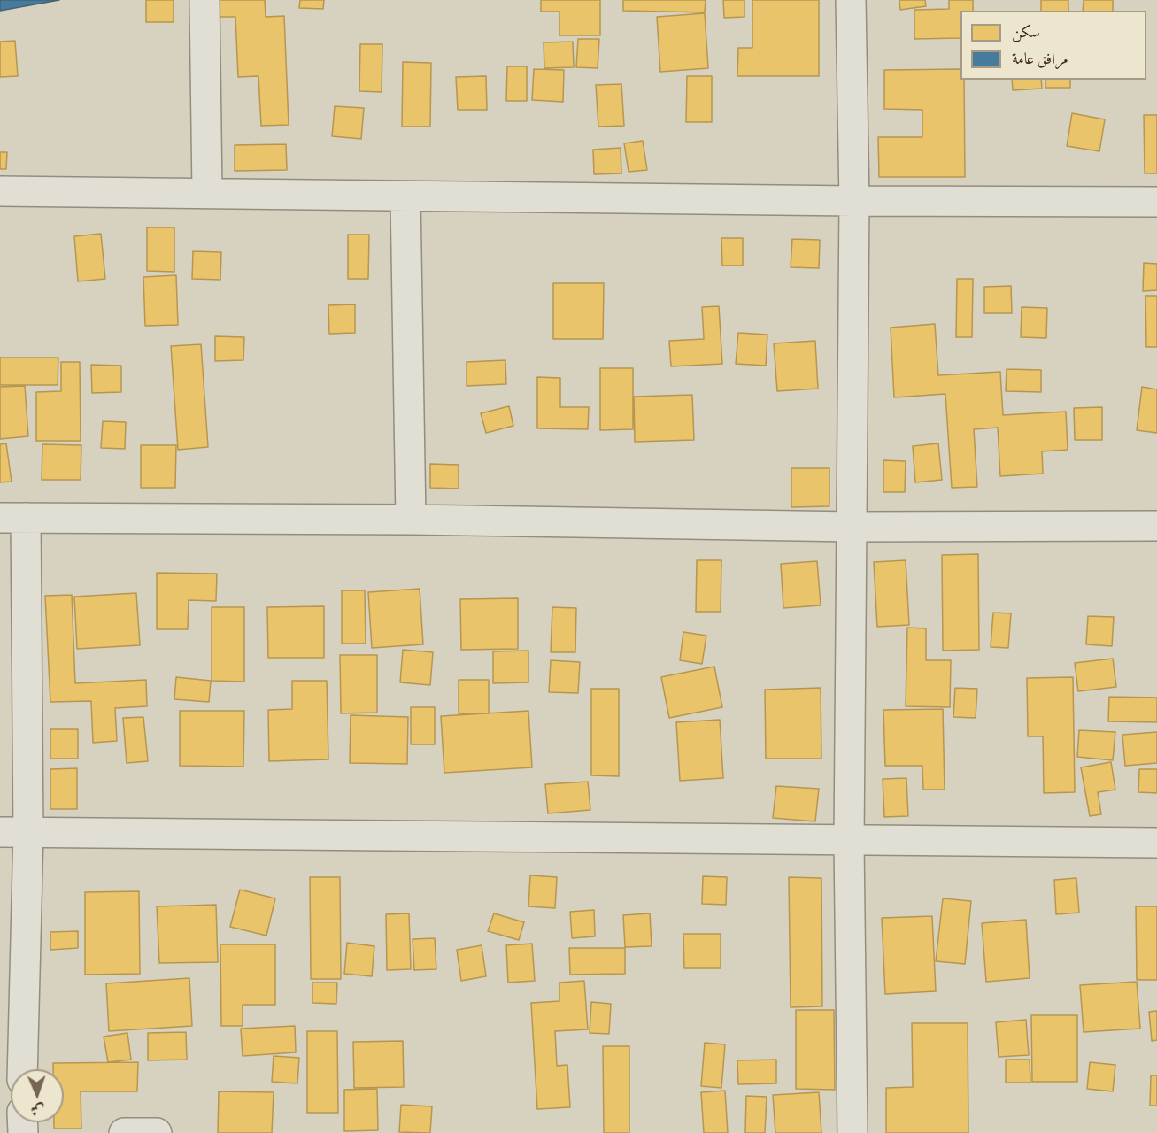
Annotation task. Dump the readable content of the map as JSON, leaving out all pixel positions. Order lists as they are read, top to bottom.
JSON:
{
  "legend": ["سكن", "مرافق عامة"],
  "north": "bottom"
}
